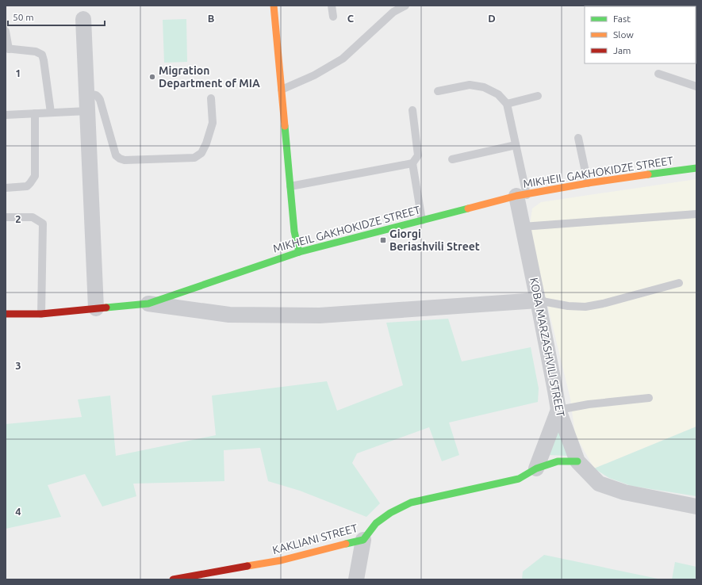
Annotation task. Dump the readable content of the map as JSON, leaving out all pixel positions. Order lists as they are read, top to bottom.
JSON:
{
  "streets": {
    "main road": ["MIKHEIL GAKHOKIDZE STREET", "KAKLIANI STREET"],
    "street": ["KOBA MARZASHVILI STREET"]
  },
  "crossings": [
    ["MIKHEIL GAKHOKIDZE STREET", "KOBA MARZASHVILI STREET"],
    ["KOBA MARZASHVILI STREET", "KAKLIANI STREET"]
  ],
  "places": {
    "other": ["Migration Department of MIA"],
    "transit": ["Giorgi Beriashvili Street"]
  },
  "legend": ["Fast", "Slow", "Jam"],
  "scale_bar": "50 m",
  "grid": {
    "columns": ["B", "C", "D"],
    "rows": [
      "1",
      "2",
      "3",
      "4"
    ]
  }
}
